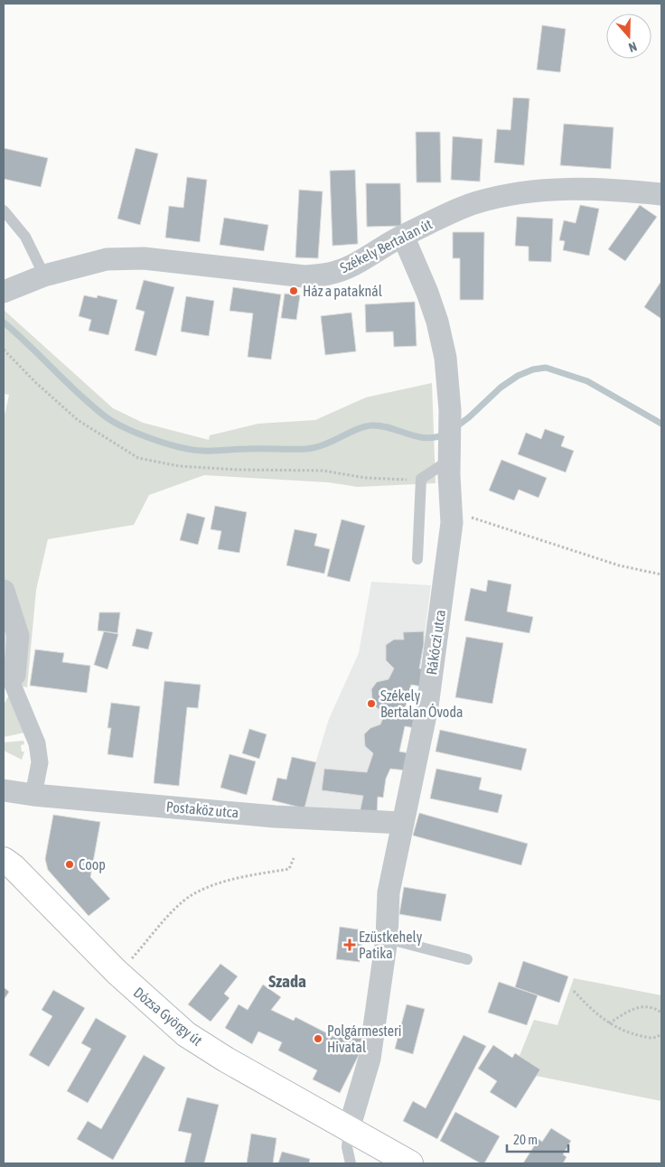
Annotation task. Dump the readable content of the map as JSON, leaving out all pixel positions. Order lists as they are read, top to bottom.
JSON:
{
  "streets": {
    "main road": ["Dózsa György út"],
    "street": ["Székely Bertalan út", "Rákóczi utca", "Postaköz utca"]
  },
  "crossings": [
    ["Székely Bertalan út", "Rákóczi utca"],
    ["Rákóczi utca", "Postaköz utca"],
    ["Rákóczi utca", "Dózsa György út"]
  ],
  "districts": ["Szada"],
  "places": {
    "other": [
      "Ház a pataknál",
      "Székely Bertalan Óvoda",
      "Coop",
      "Polgármesteri Hivatal"
    ],
    "health": ["Ezüstkehely Patika"]
  },
  "scale_bar": "20 m",
  "north": "bottom"
}
